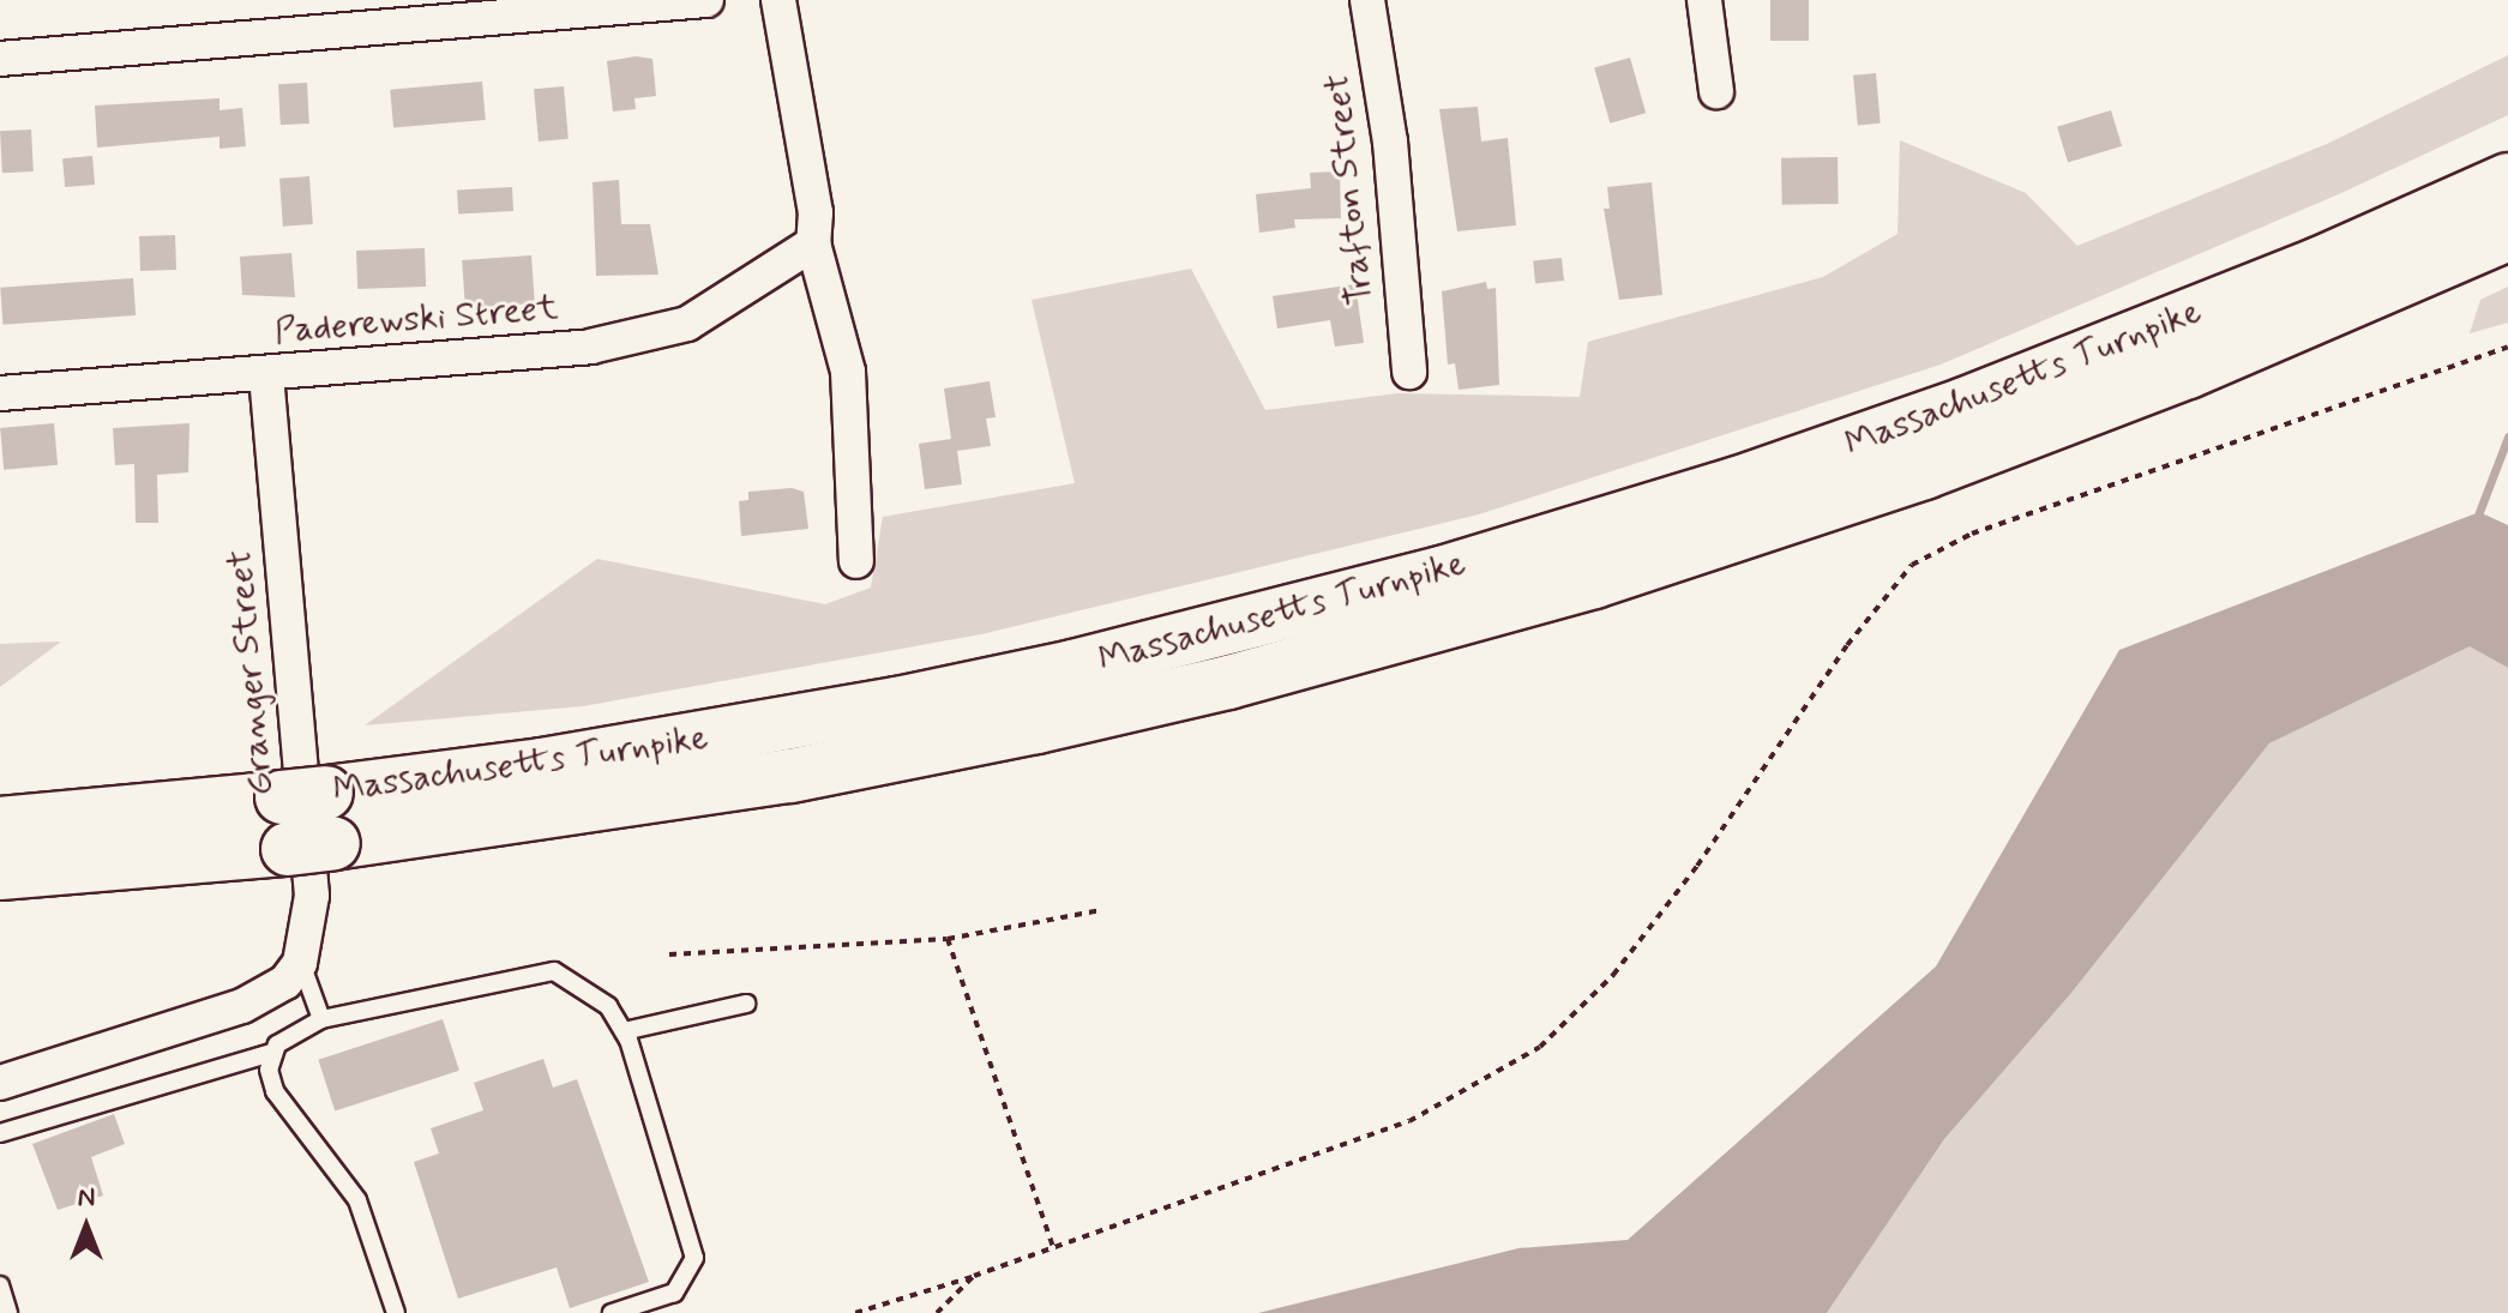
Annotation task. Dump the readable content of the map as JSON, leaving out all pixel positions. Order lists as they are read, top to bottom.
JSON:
{
  "streets": {
    "highway": ["Massachusetts Turnpike"],
    "street": ["Trafton Street", "Paderewski Street", "Granger Street"]
  },
  "crossings": [
    ["Paderewski Street", "Granger Street"]
  ],
  "north": "top"
}
